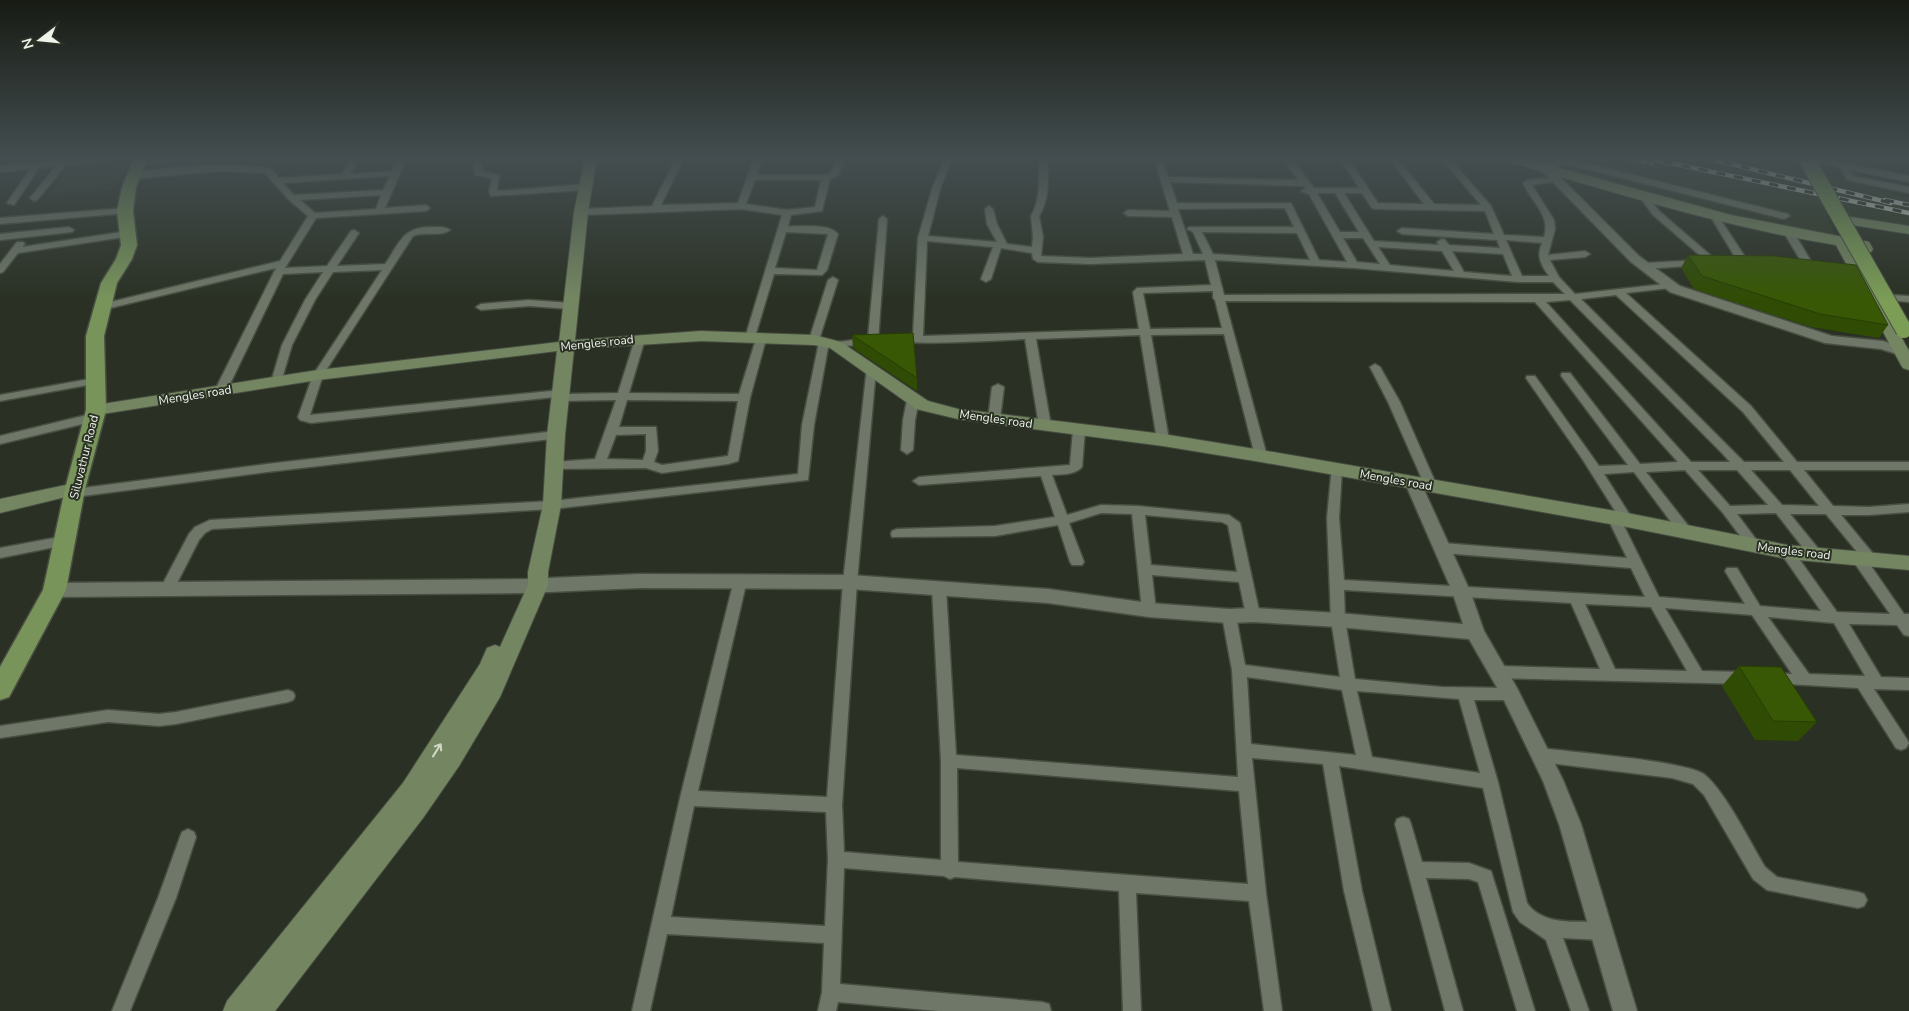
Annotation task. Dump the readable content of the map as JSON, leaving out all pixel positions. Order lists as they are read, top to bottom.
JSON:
{
  "streets": {
    "main road": ["Mengles road", "Siluvathur Road"]
  },
  "crossings": [
    ["Mengles road", "Siluvathur Road"]
  ],
  "north": "left"
}
